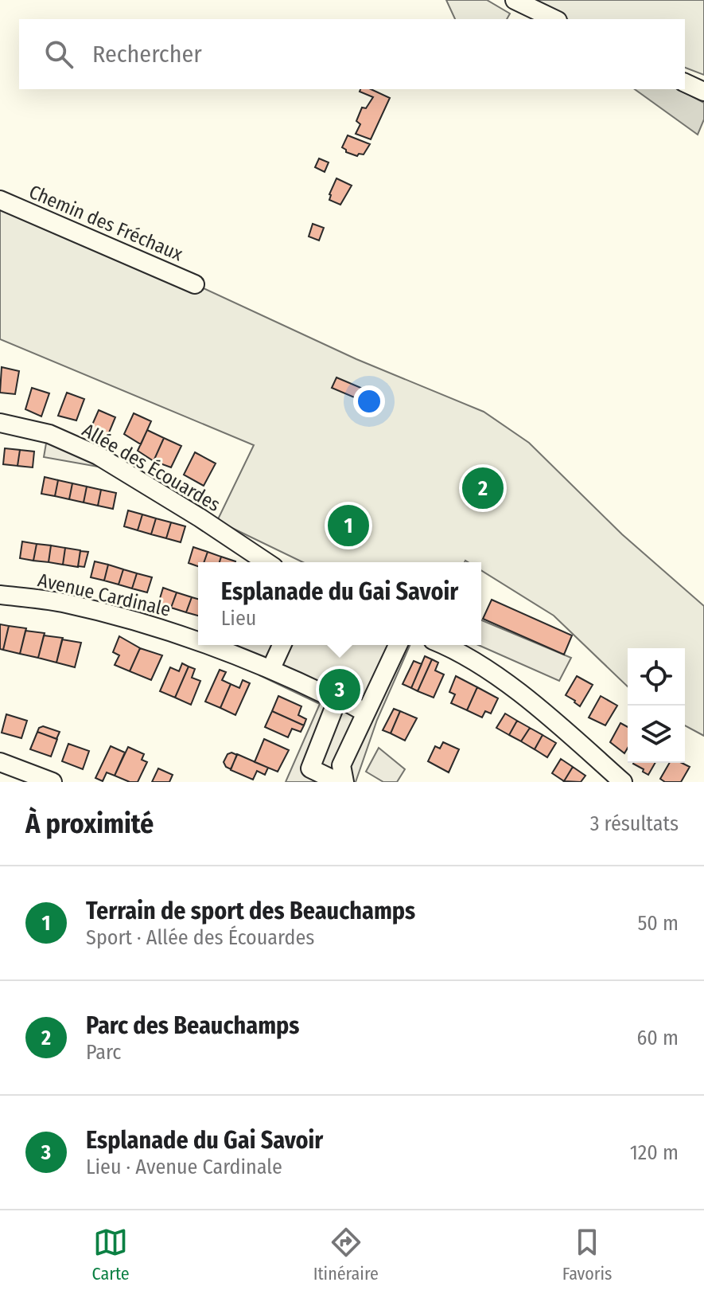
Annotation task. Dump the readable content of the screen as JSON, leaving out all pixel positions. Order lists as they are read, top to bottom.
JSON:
{
  "streets": {
    "street": ["Chemin des Fréchaux", "Allée des Écouardes", "Avenue Cardinale"]
  },
  "page": {
    "search": "Rechercher",
    "pins": ["2", "1", "3"],
    "popup": ["Esplanade du Gai Savoir", "Lieu"],
    "heading": ["À proximité", "3 résultats"],
    "list": [
      {
        "mark": "1",
        "name": "Terrain de sport des Beauchamps",
        "note": "Sport · Allée des Écouardes",
        "value": "50 m"
      },
      {
        "mark": "2",
        "name": "Parc des Beauchamps",
        "note": "Parc",
        "value": "60 m"
      },
      {
        "mark": "3",
        "name": "Esplanade du Gai Savoir",
        "note": "Lieu · Avenue Cardinale",
        "value": "120 m"
      }
    ],
    "nav": ["Carte", "Itinéraire", "Favoris"]
  }
}
